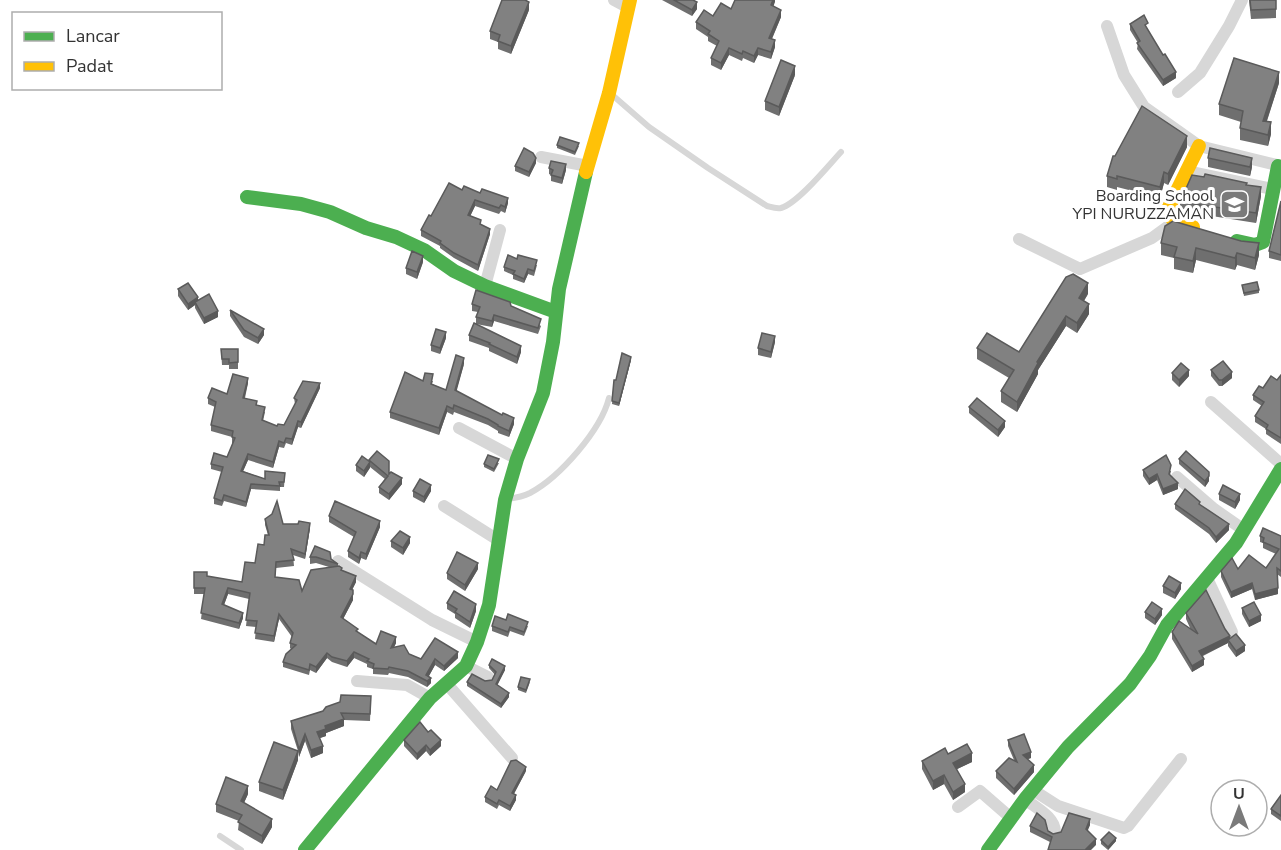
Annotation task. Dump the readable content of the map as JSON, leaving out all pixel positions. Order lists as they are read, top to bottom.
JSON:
{
  "places": {
    "school or university": ["Boarding School YPI NURUZZAMAN"]
  },
  "legend": ["Lancar", "Padat"],
  "north": "top"
}
